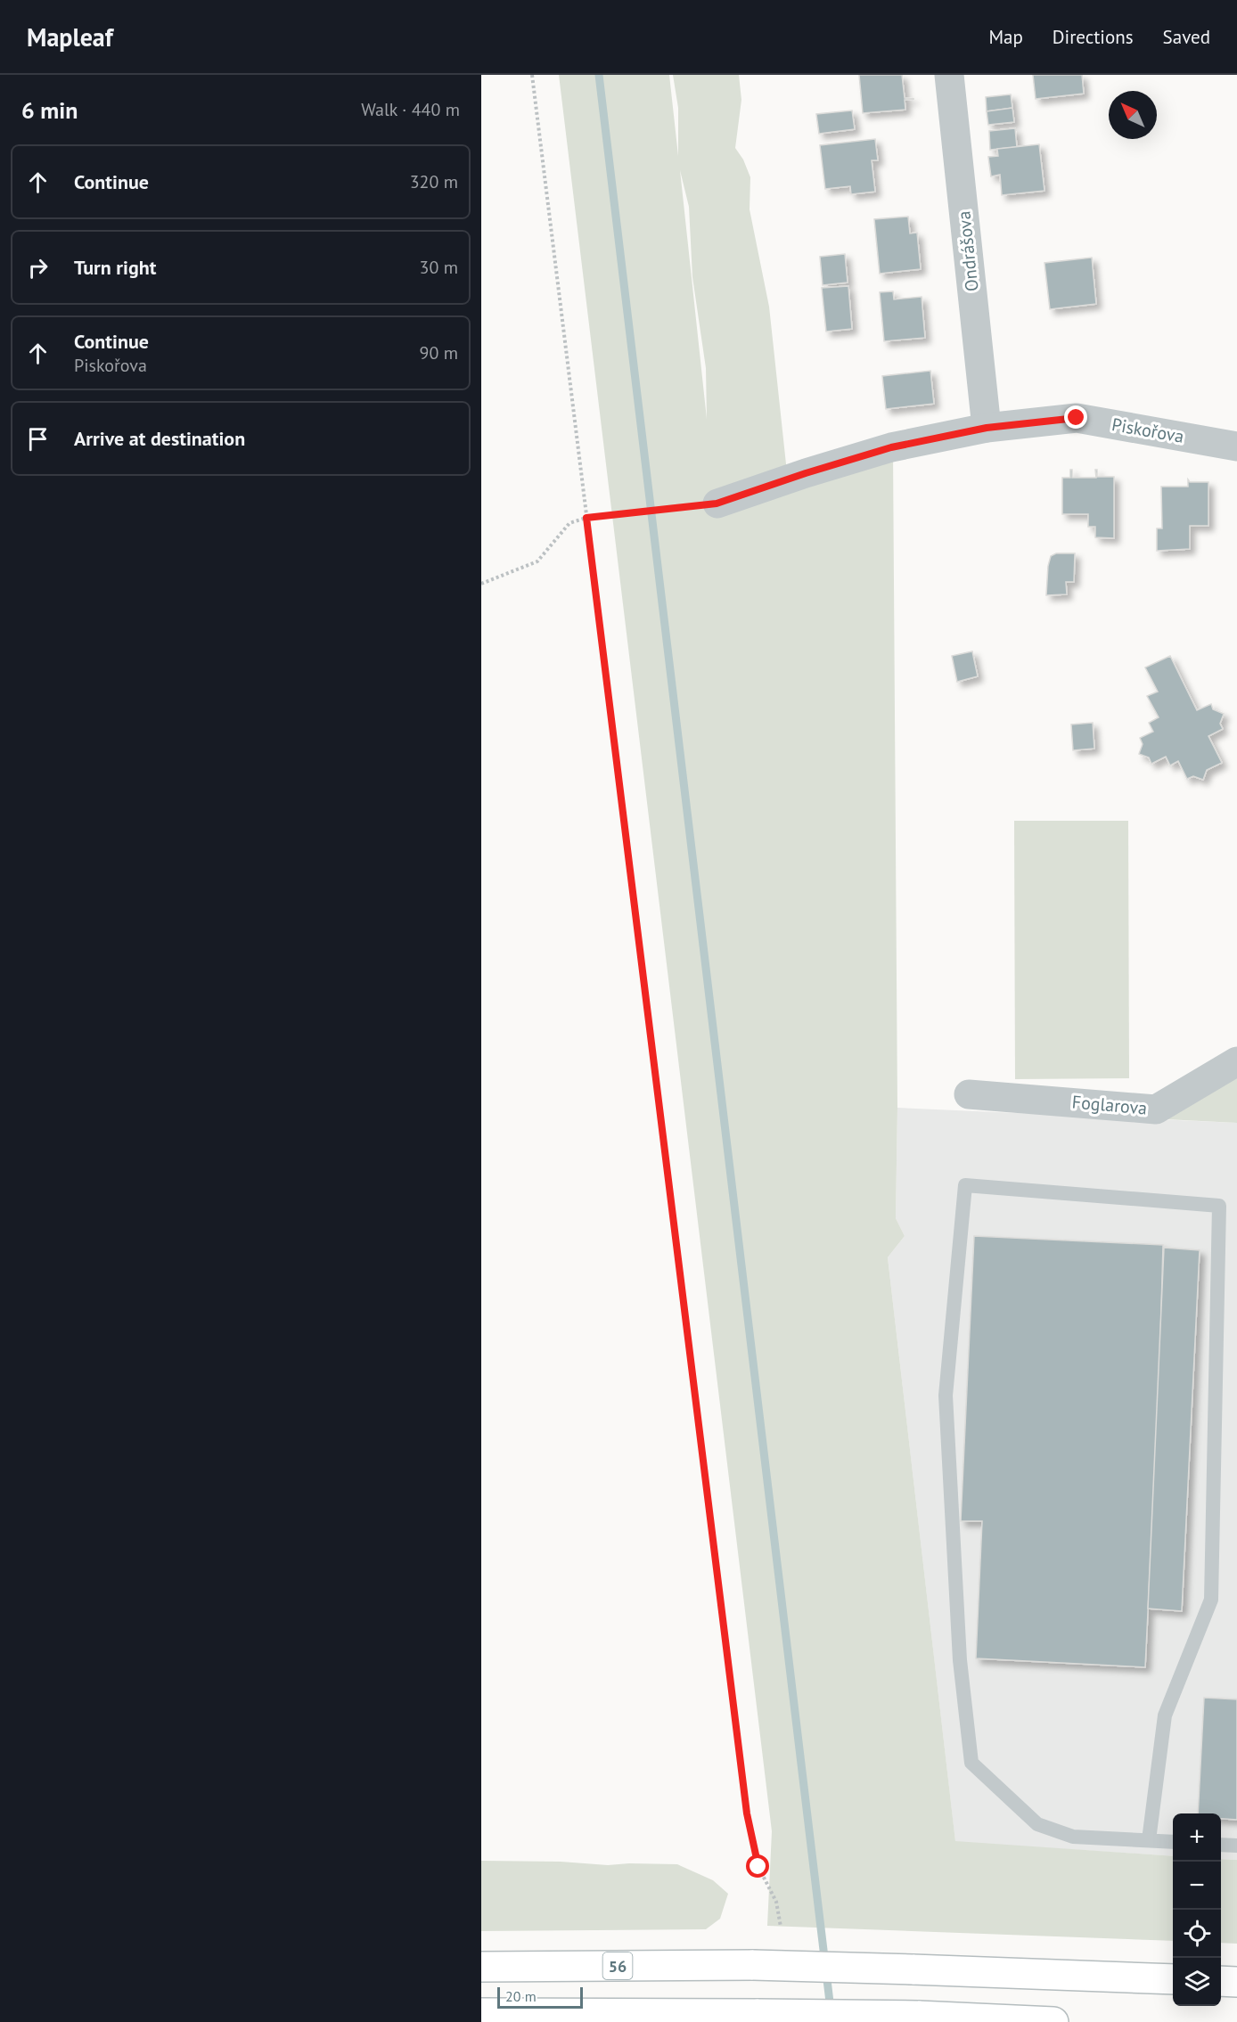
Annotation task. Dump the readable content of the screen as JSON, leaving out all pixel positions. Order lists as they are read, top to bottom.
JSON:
{
  "streets": {
    "main road": ["56"],
    "street": ["Ondrášova", "Piskořova", "Foglarova"]
  },
  "crossings": [
    ["Ondrášova", "Piskořova"]
  ],
  "scale_bar": "20 m",
  "north": "top left",
  "page": {
    "header": "Mapleaf",
    "nav": ["Map", "Directions", "Saved"],
    "heading": ["6 min", "Walk · 440 m"],
    "list": [
      ["Continue", "320 m"],
      ["Turn right", "30 m"],
      ["Continue", "Piskořova", "90 m"],
      "Arrive at destination"
    ],
    "map_buttons": ["+", "−"],
    "scale": "20 m"
  }
}
